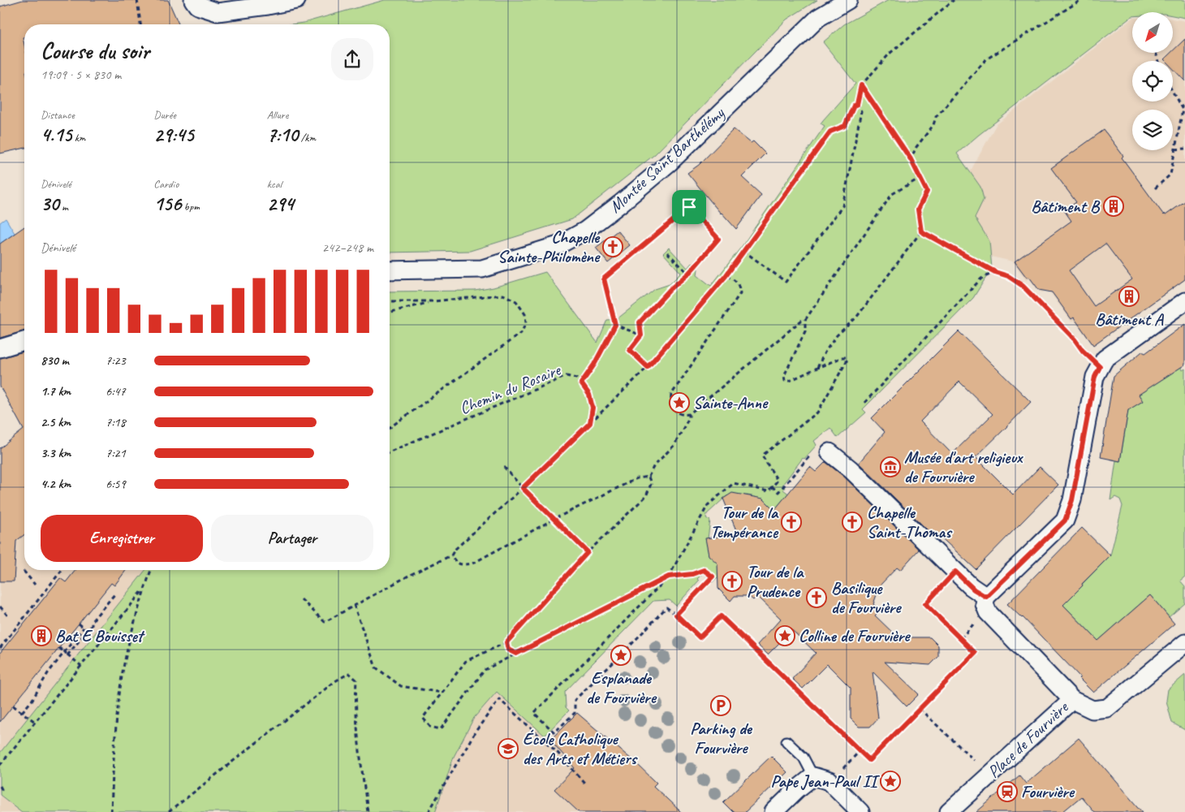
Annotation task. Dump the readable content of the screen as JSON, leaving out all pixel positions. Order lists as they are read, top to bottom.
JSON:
{
  "streets": {
    "street": ["Montée Saint Barthélémy", "Place de Fourvière"],
    "path": ["Chemin du Rosaire"]
  },
  "places": {
    "building": ["Bâtiment B", "Bâtiment A", "Bat E Bouisset"],
    "church": [
      "Chapelle Sainte-Philomène",
      "Tour de la Tempérance",
      "Chapelle Saint-Thomas",
      "Tour de la Prudence",
      "Basilique de Fourvière"
    ],
    "place": [
      "Sainte-Anne",
      "Colline de Fourvière",
      "Esplanade de Fourvière",
      "Pape Jean-Paul II"
    ],
    "museum": ["Musée d'art religieux de Fourvière"],
    "parking": ["Parking de Fourvière"],
    "school or university": ["École Catholique des Arts et Métiers"],
    "station": ["Fourvière"]
  },
  "north": "bottom left",
  "page": {
    "heading": ["Course du soir", "19:09 · 5 × 830 m"],
    "stats": [
      ["Distance", "4.15 km"],
      ["Durée", "29:45"],
      ["Allure", "7:10 /km"],
      ["Dénivelé", "30 m"],
      ["Cardio", "156 bpm"],
      ["kcal", "294"]
    ],
    "chart": ["Dénivelé", "242–248 m"],
    "list": [
      {
        "name": "830 m",
        "note": "7:23"
      },
      {
        "name": "1.7 km",
        "note": "6:47"
      },
      {
        "name": "2.5 km",
        "note": "7:18"
      },
      {
        "name": "3.3 km",
        "note": "7:21"
      },
      {
        "name": "4.2 km",
        "note": "6:59"
      }
    ],
    "buttons": ["Enregistrer", "Partager"]
  }
}
